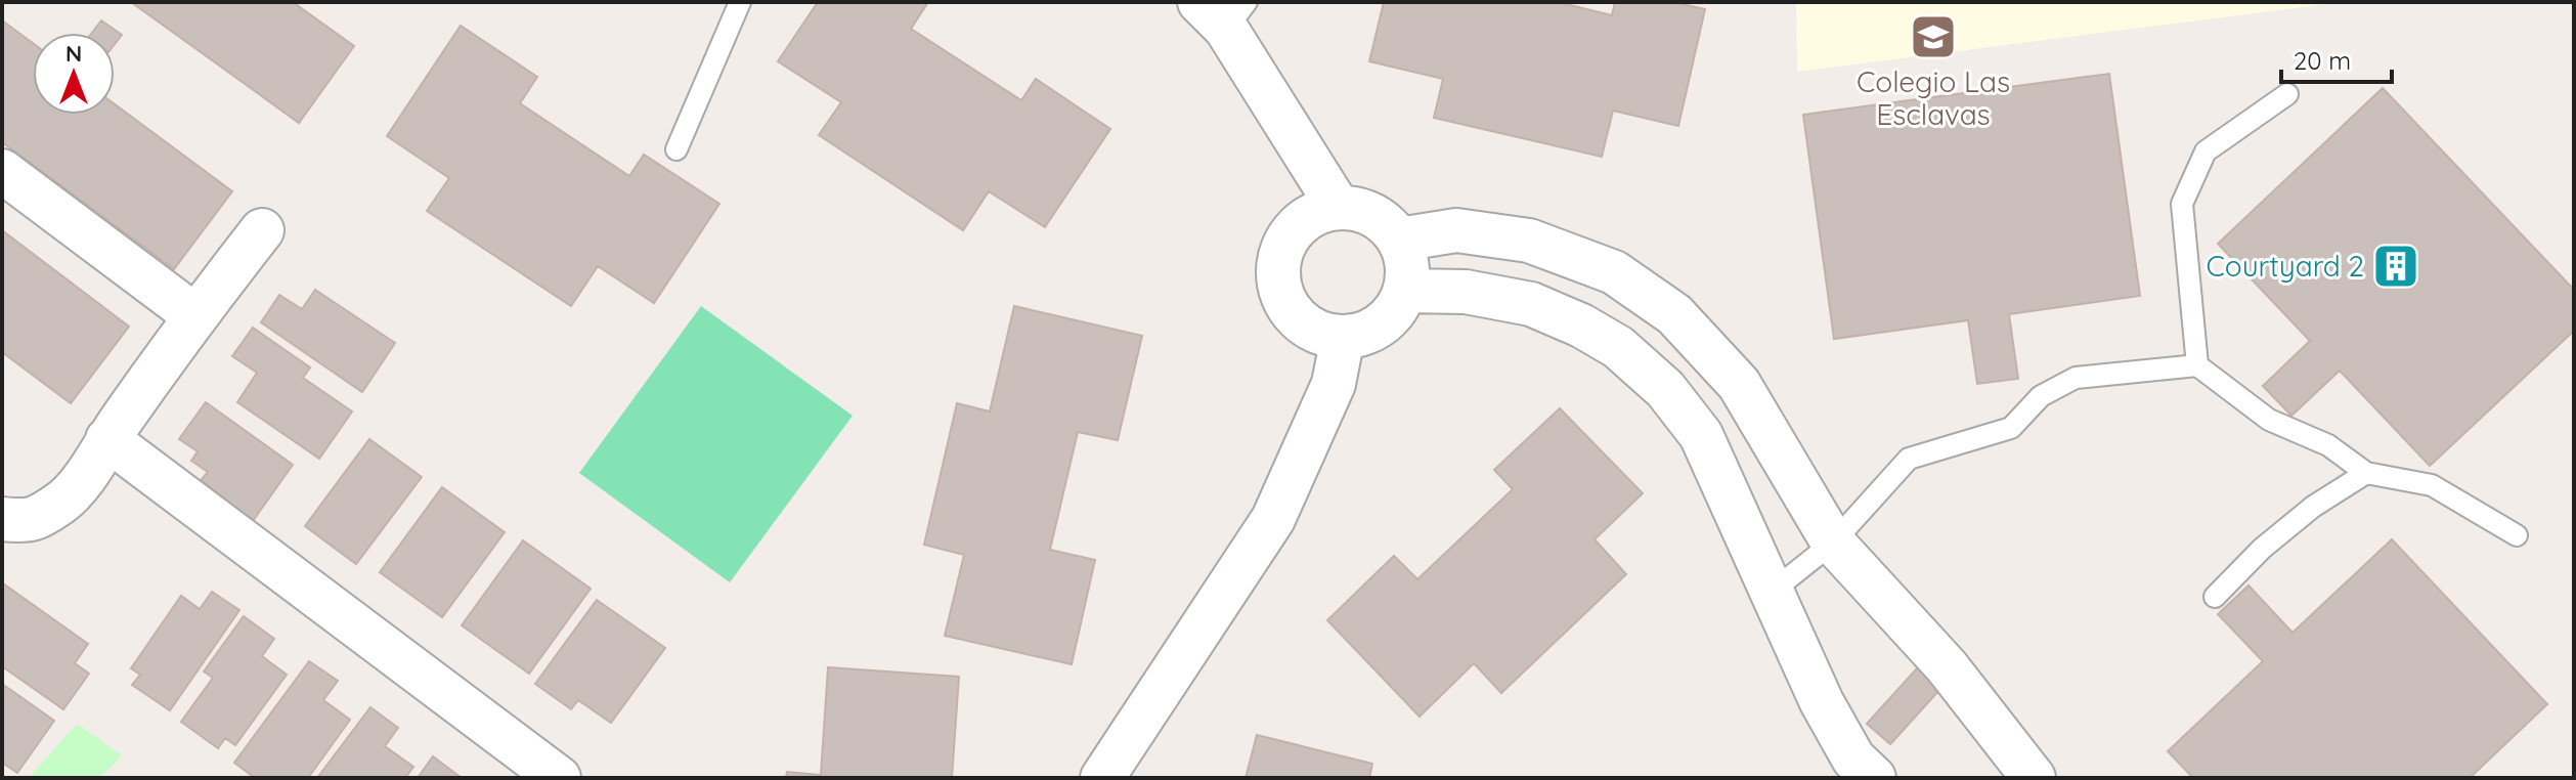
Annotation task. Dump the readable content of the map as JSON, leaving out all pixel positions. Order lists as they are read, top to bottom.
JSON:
{
  "places": {
    "school or university": ["Colegio Las Esclavas"],
    "building": ["Courtyard 2"]
  },
  "scale_bar": "20 m",
  "north": "top"
}
